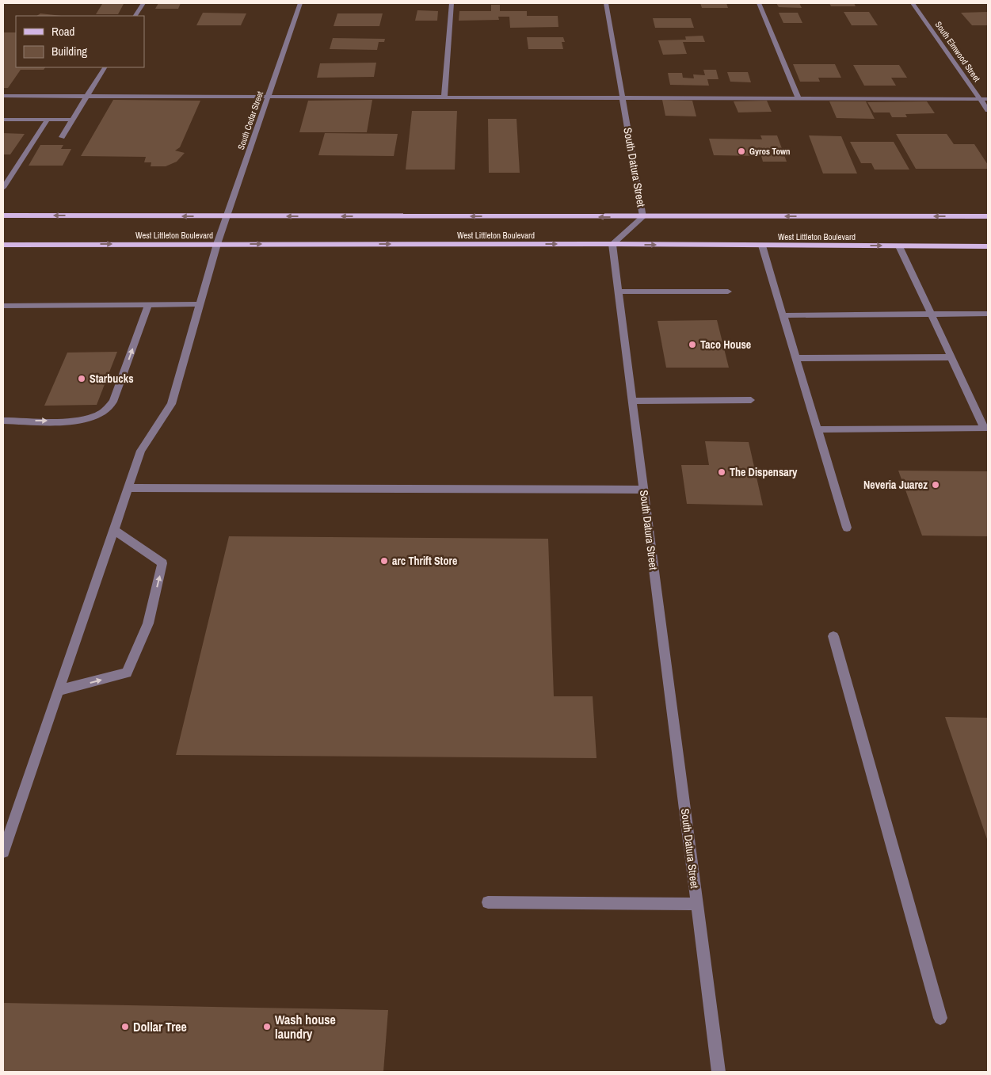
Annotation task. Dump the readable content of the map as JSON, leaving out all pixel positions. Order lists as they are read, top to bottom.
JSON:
{
  "streets": {
    "main road": ["West Littleton Boulevard"],
    "street": ["South Elmwood Street", "South Cedar Street", "South Datura Street"]
  },
  "crossings": [
    ["South Cedar Street", "West Littleton Boulevard"],
    ["South Datura Street", "West Littleton Boulevard"]
  ],
  "places": [
    "Gyros Town",
    "Taco House",
    "Starbucks",
    "The Dispensary",
    "Neveria Juarez",
    "arc Thrift Store",
    "Dollar Tree",
    "Wash house laundry"
  ],
  "legend": ["Road", "Building"]
}
